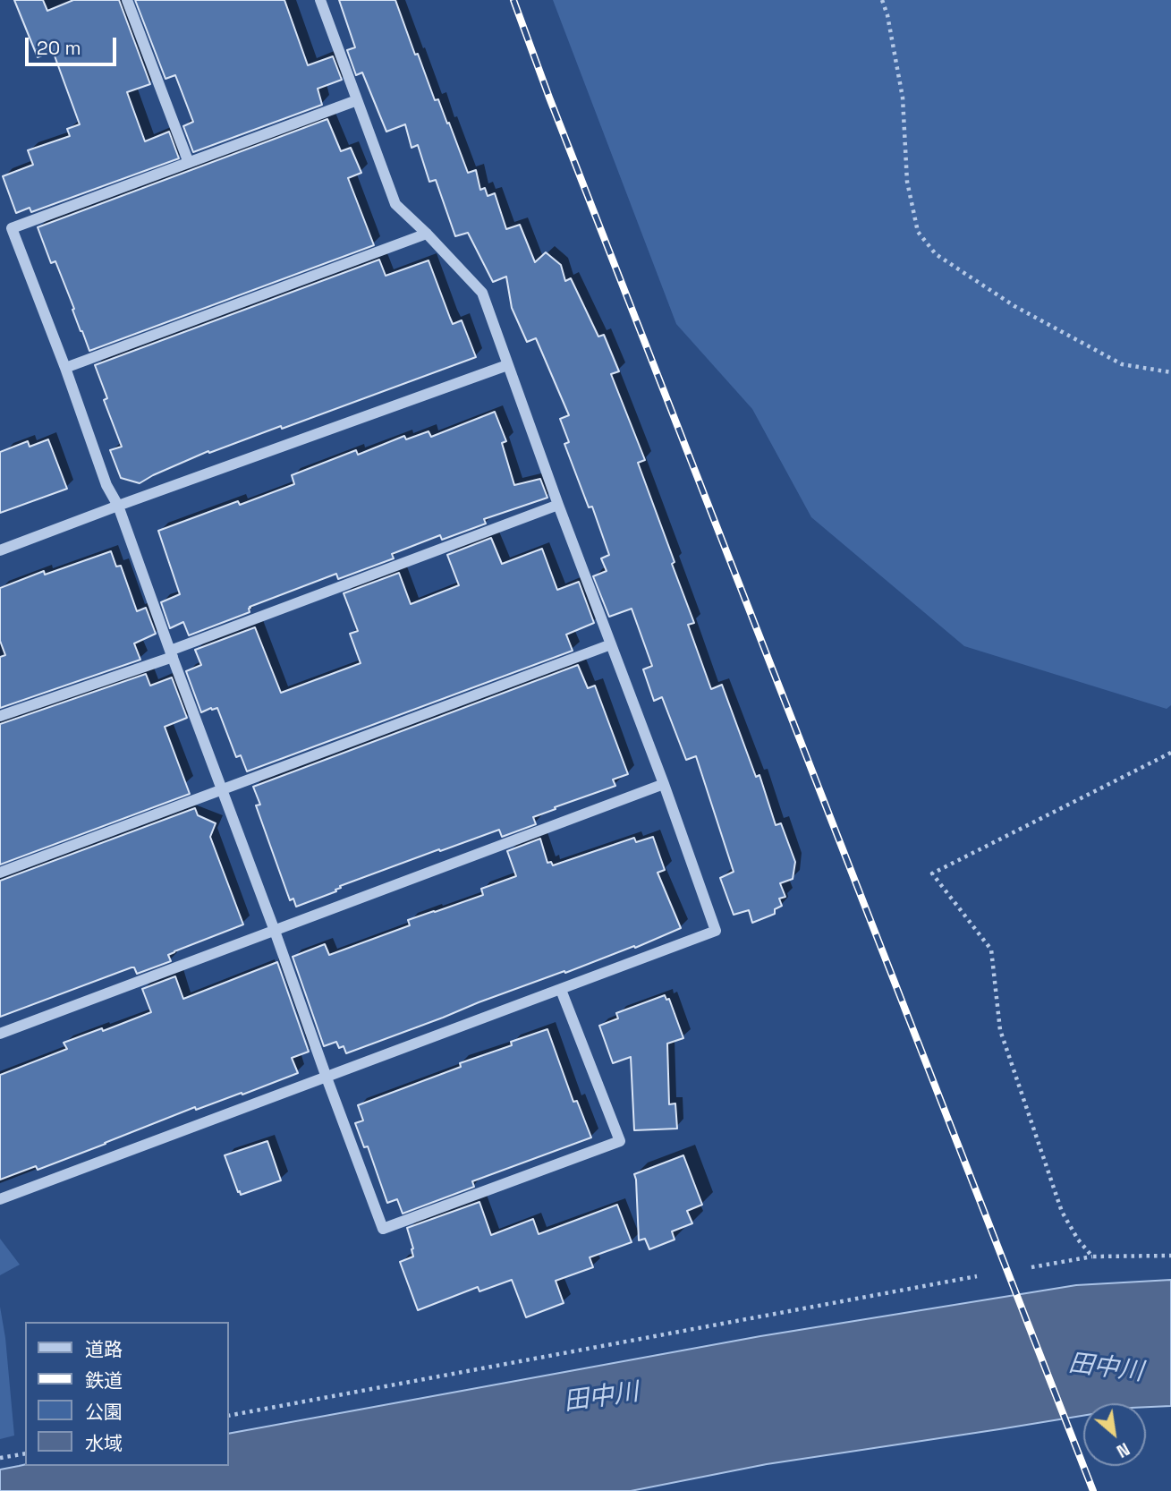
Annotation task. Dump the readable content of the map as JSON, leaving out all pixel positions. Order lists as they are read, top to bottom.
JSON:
{
  "water": ["田中川"],
  "legend": [
    "道路",
    "鉄道",
    "公園",
    "水域"
  ],
  "scale_bar": "20 m",
  "north": "bottom right"
}
